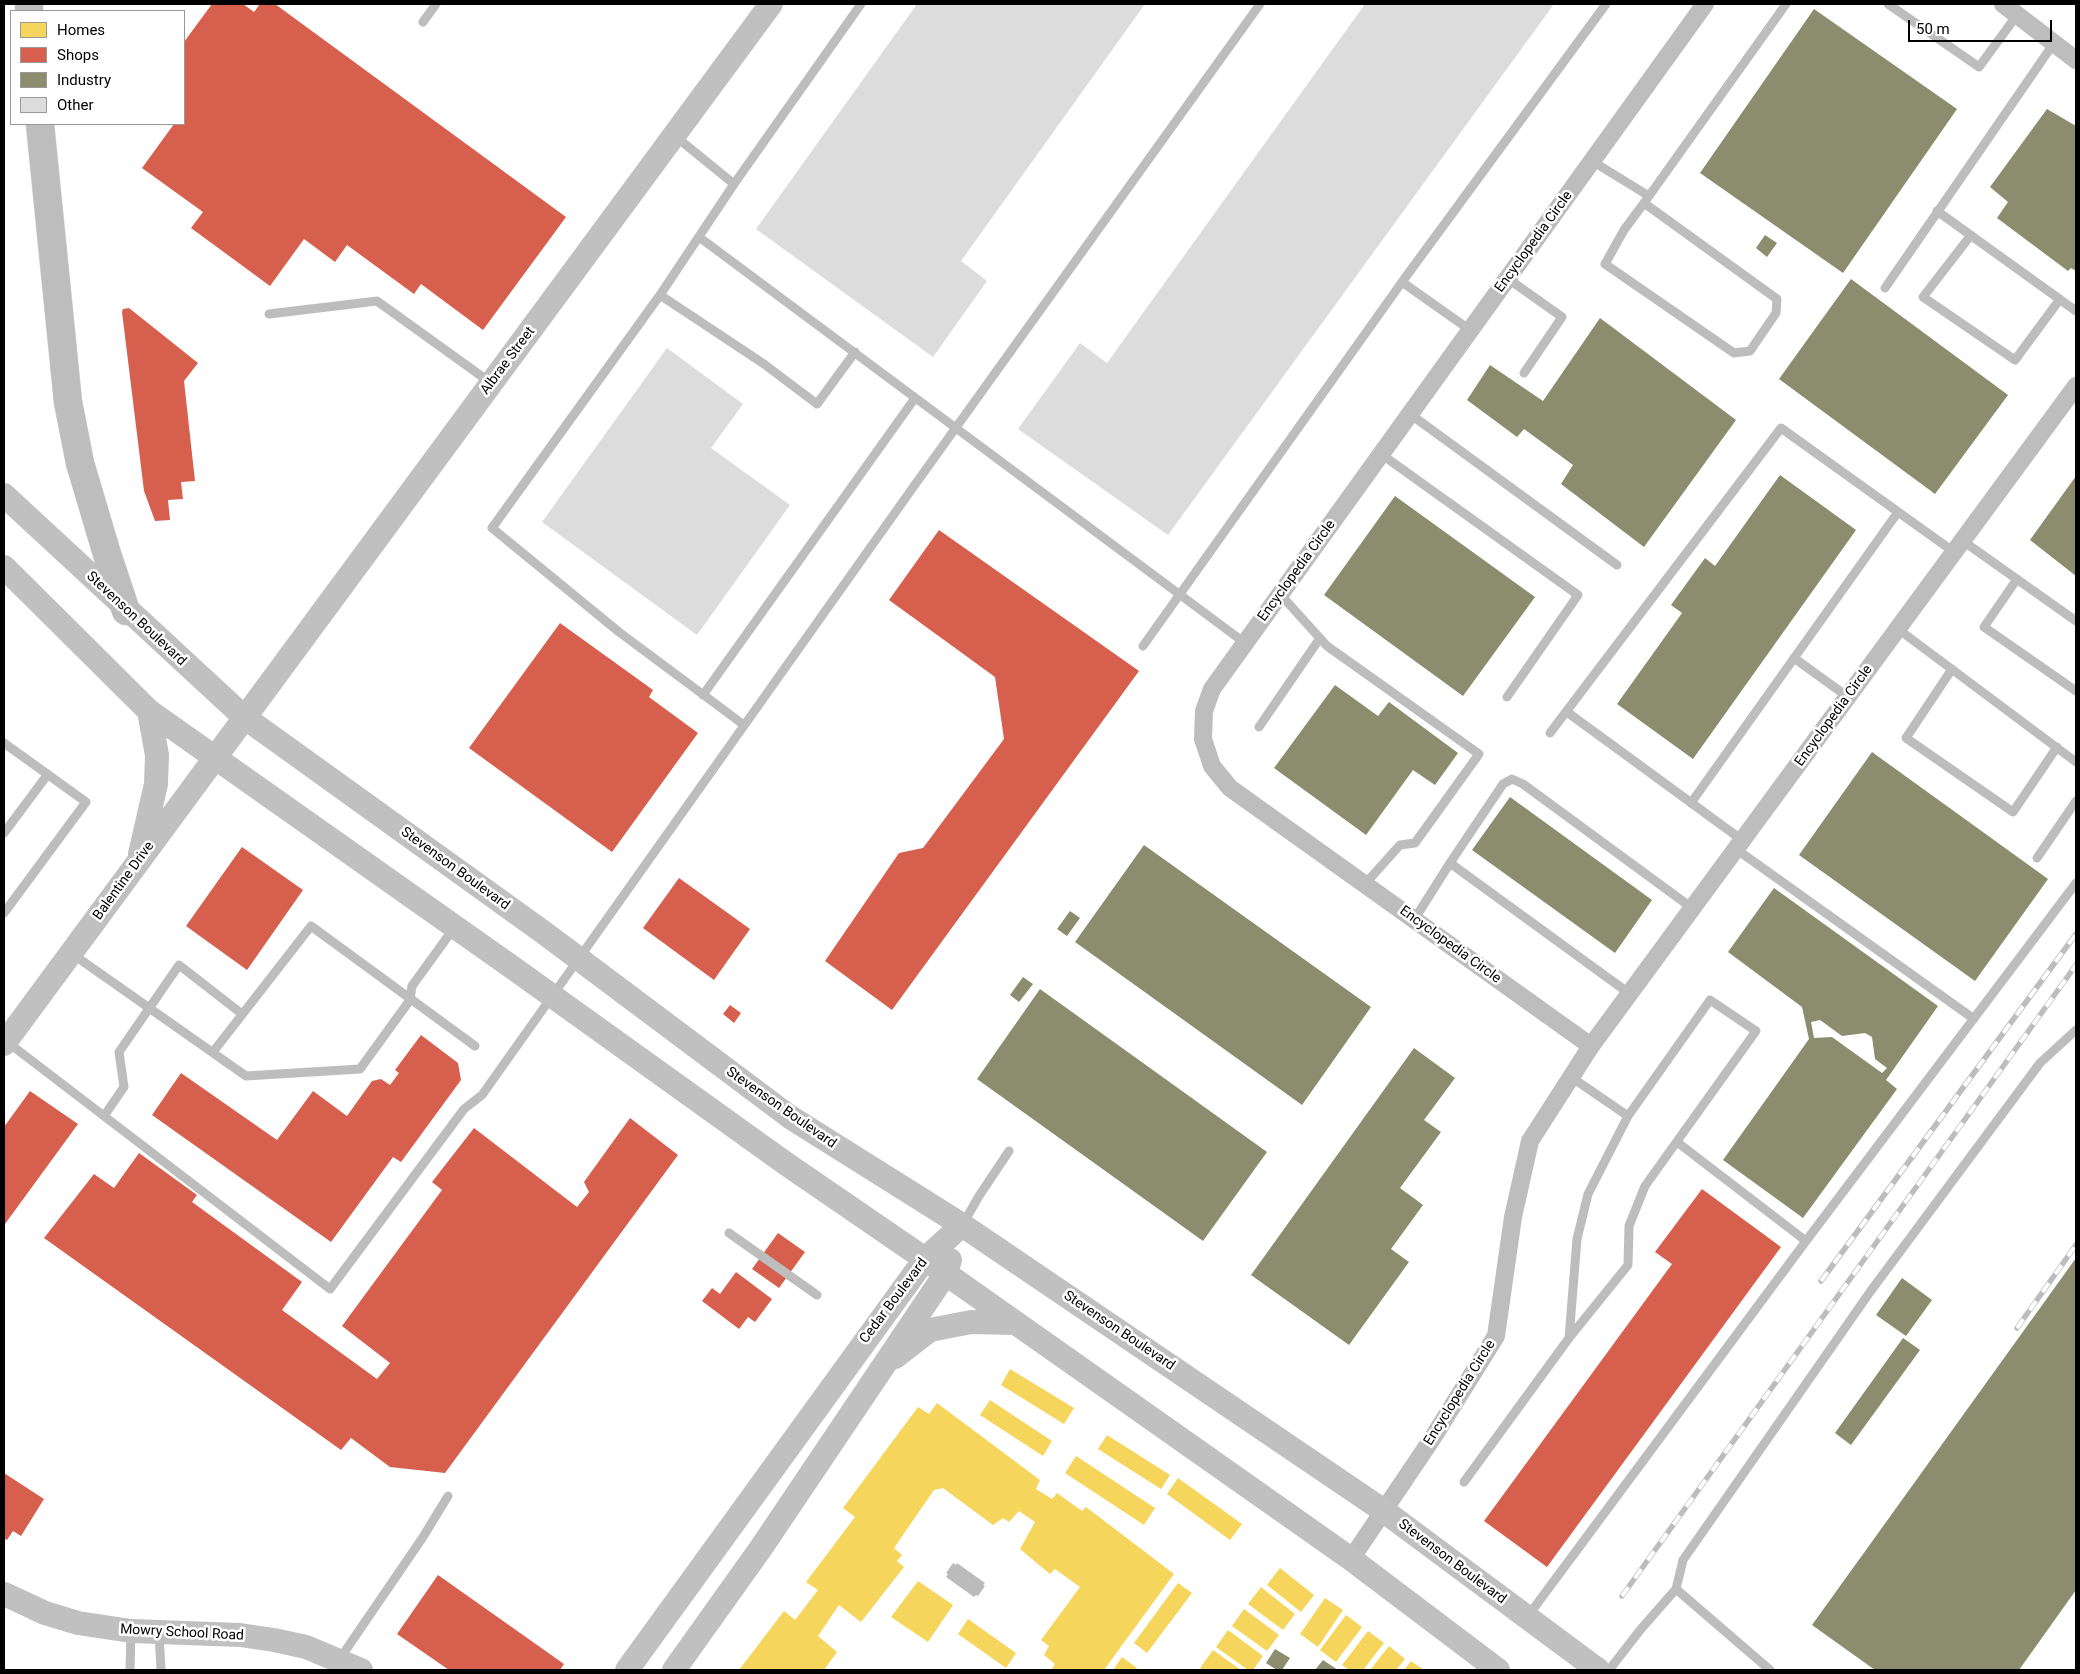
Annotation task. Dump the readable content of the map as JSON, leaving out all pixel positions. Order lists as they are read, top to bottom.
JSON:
{
  "streets": {
    "main road": [
      "Albrae Street",
      "Stevenson Boulevard",
      "Balentine Drive",
      "Cedar Boulevard",
      "Mowry School Road"
    ],
    "street": ["Encyclopedia Circle"]
  },
  "crossings": [
    ["Encyclopedia Circle", "Stevenson Boulevard"],
    ["Albrae Street", "Stevenson Boulevard"],
    ["Albrae Street", "Balentine Drive"],
    ["Stevenson Boulevard", "Balentine Drive"],
    ["Stevenson Boulevard", "Cedar Boulevard"]
  ],
  "legend": [
    "Homes",
    "Shops",
    "Industry",
    "Other"
  ],
  "scale_bar": "50 m"
}
